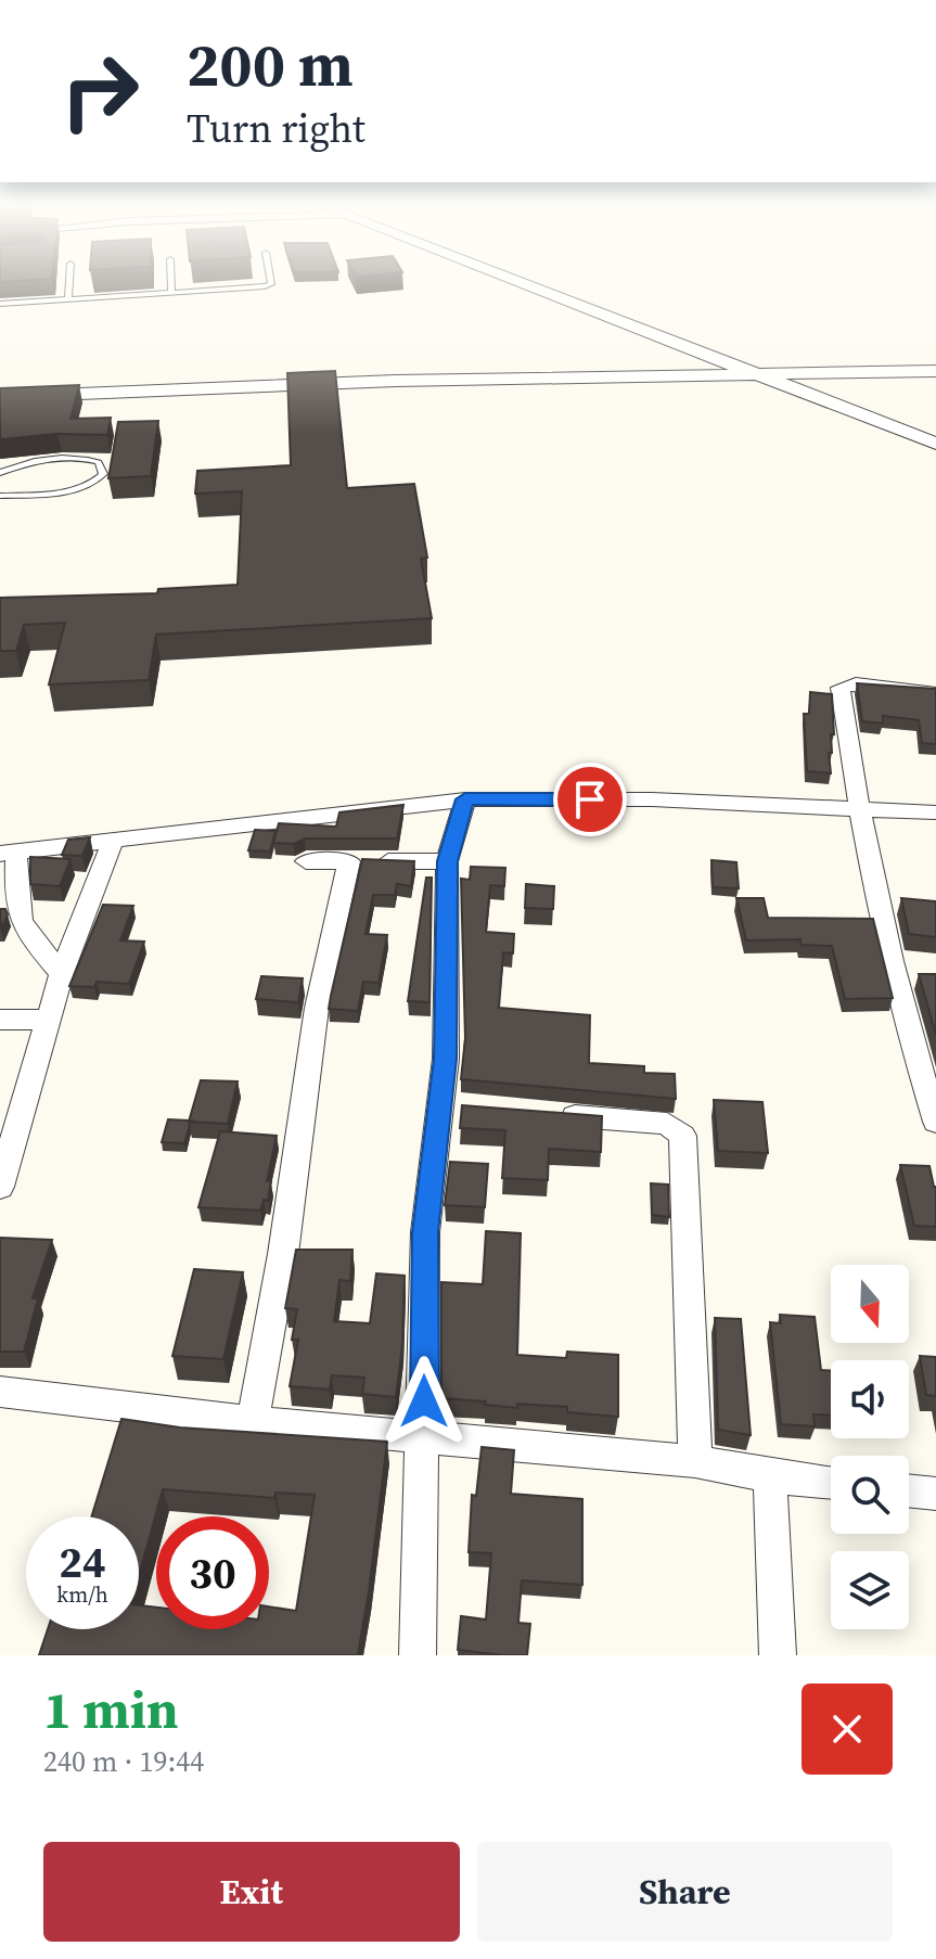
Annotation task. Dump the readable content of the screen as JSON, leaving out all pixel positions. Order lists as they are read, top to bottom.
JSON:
{
  "north": "bottom",
  "page": {
    "turn": ["200 m", "Turn right"],
    "speed": "24 km/h",
    "limit": "30",
    "heading": ["1 min", "240 m · 19:44"],
    "buttons": ["Exit", "Share"]
  }
}
